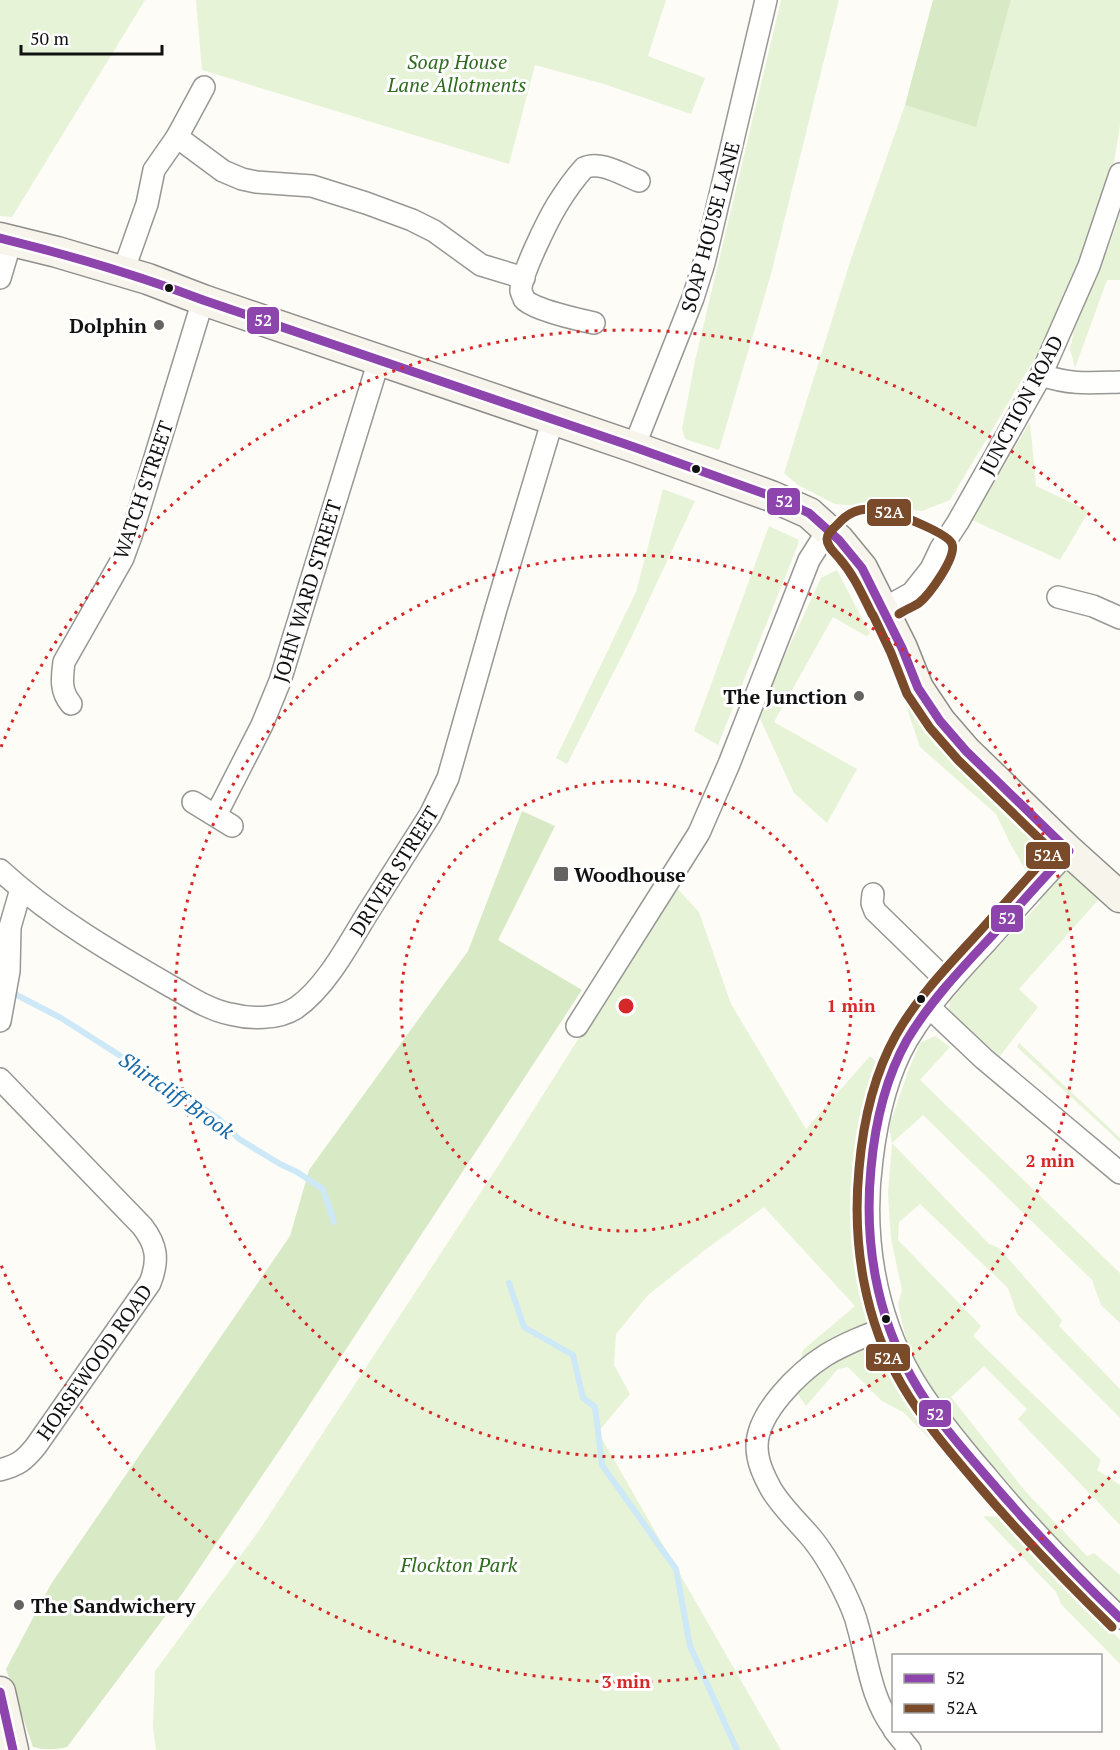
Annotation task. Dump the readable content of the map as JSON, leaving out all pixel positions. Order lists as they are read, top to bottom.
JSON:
{
  "streets": {
    "street": [
      "SOAP HOUSE LANE",
      "JUNCTION ROAD",
      "WATCH STREET",
      "JOHN WARD STREET",
      "DRIVER STREET",
      "HORSEWOOD ROAD"
    ]
  },
  "water": ["Shirtcliff Brook"],
  "parks": ["Soap House Lane Allotments", "Flockton Park"],
  "places": {
    "other": ["Dolphin", "The Junction", "The Sandwichery"],
    "transit": ["Woodhouse"]
  },
  "lines": ["transit line 52", "transit line 52A"],
  "legend": ["52", "52A"],
  "scale_bar": "50 m",
  "rings": ["1 min", "2 min", "3 min"]
}
